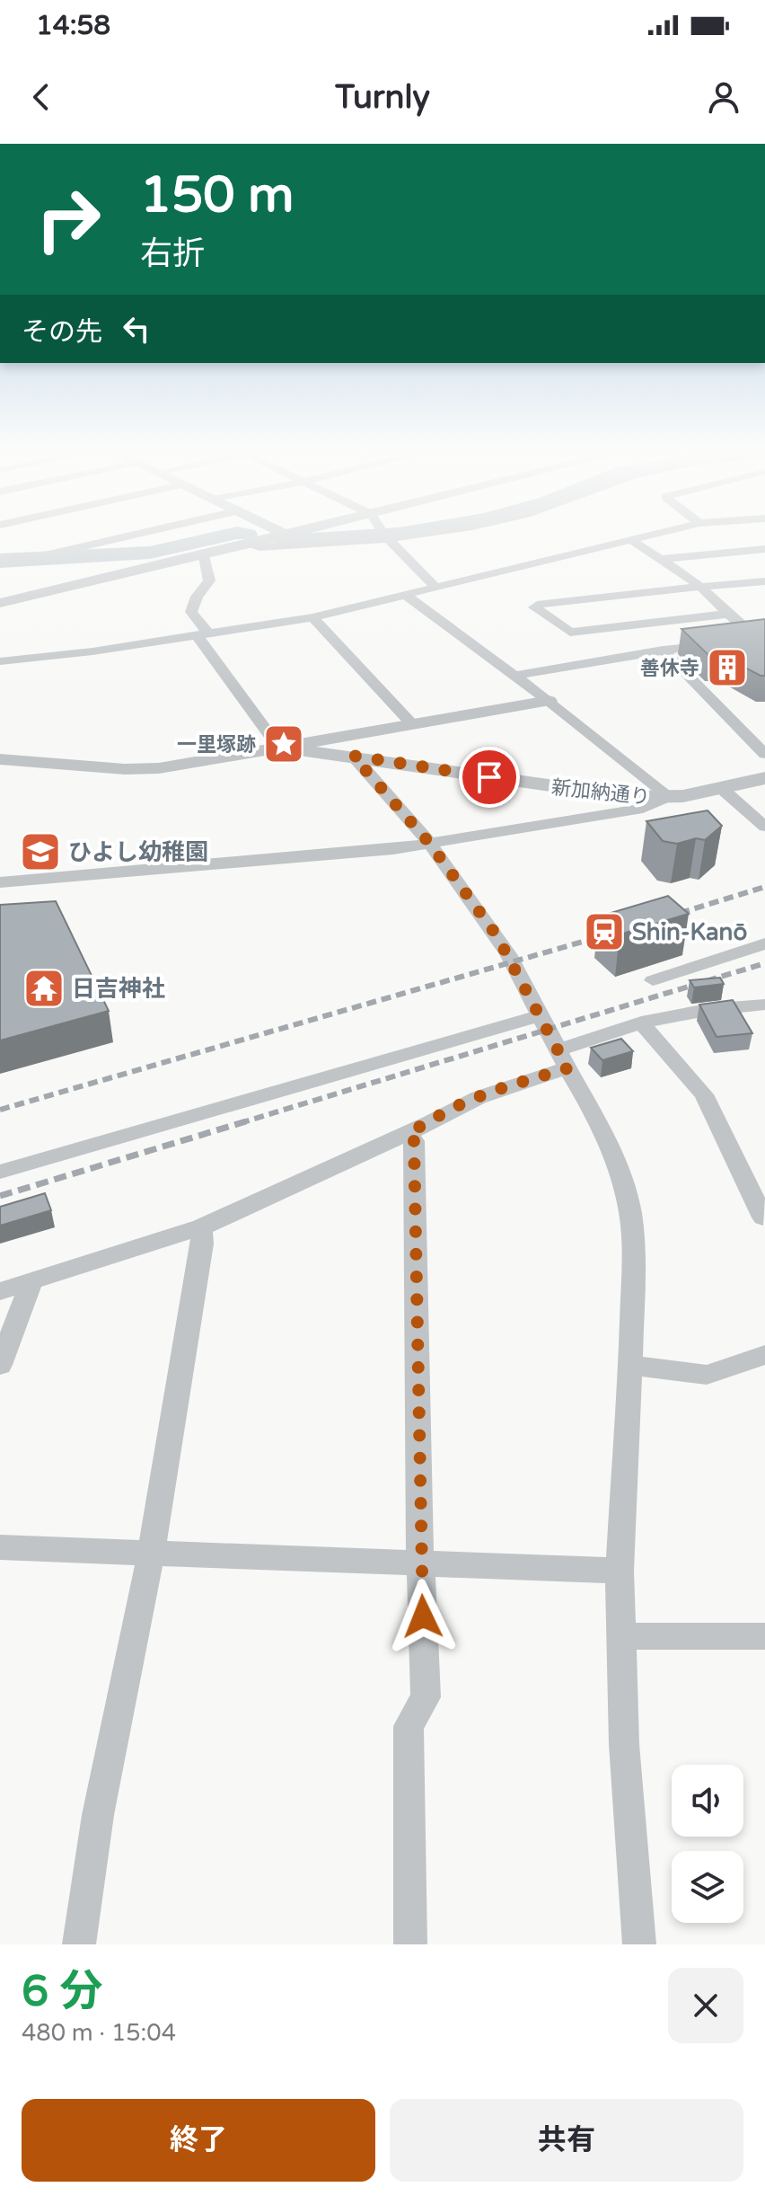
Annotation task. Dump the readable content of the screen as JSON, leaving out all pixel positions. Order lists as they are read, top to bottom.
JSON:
{
  "streets": {
    "street": ["新加納通り"]
  },
  "places": {
    "building": ["善休寺"],
    "place": ["一里塚跡"],
    "school or university": ["ひよし幼稚園"],
    "station": ["Shin-Kanō"],
    "temple": ["日吉神社"]
  },
  "page": {
    "status": "14:58",
    "header": "Turnly",
    "turn": ["150 m", "右折"],
    "then": "その先",
    "heading": ["6 分", "480 m · 15:04"],
    "buttons": ["終了", "共有"]
  }
}
